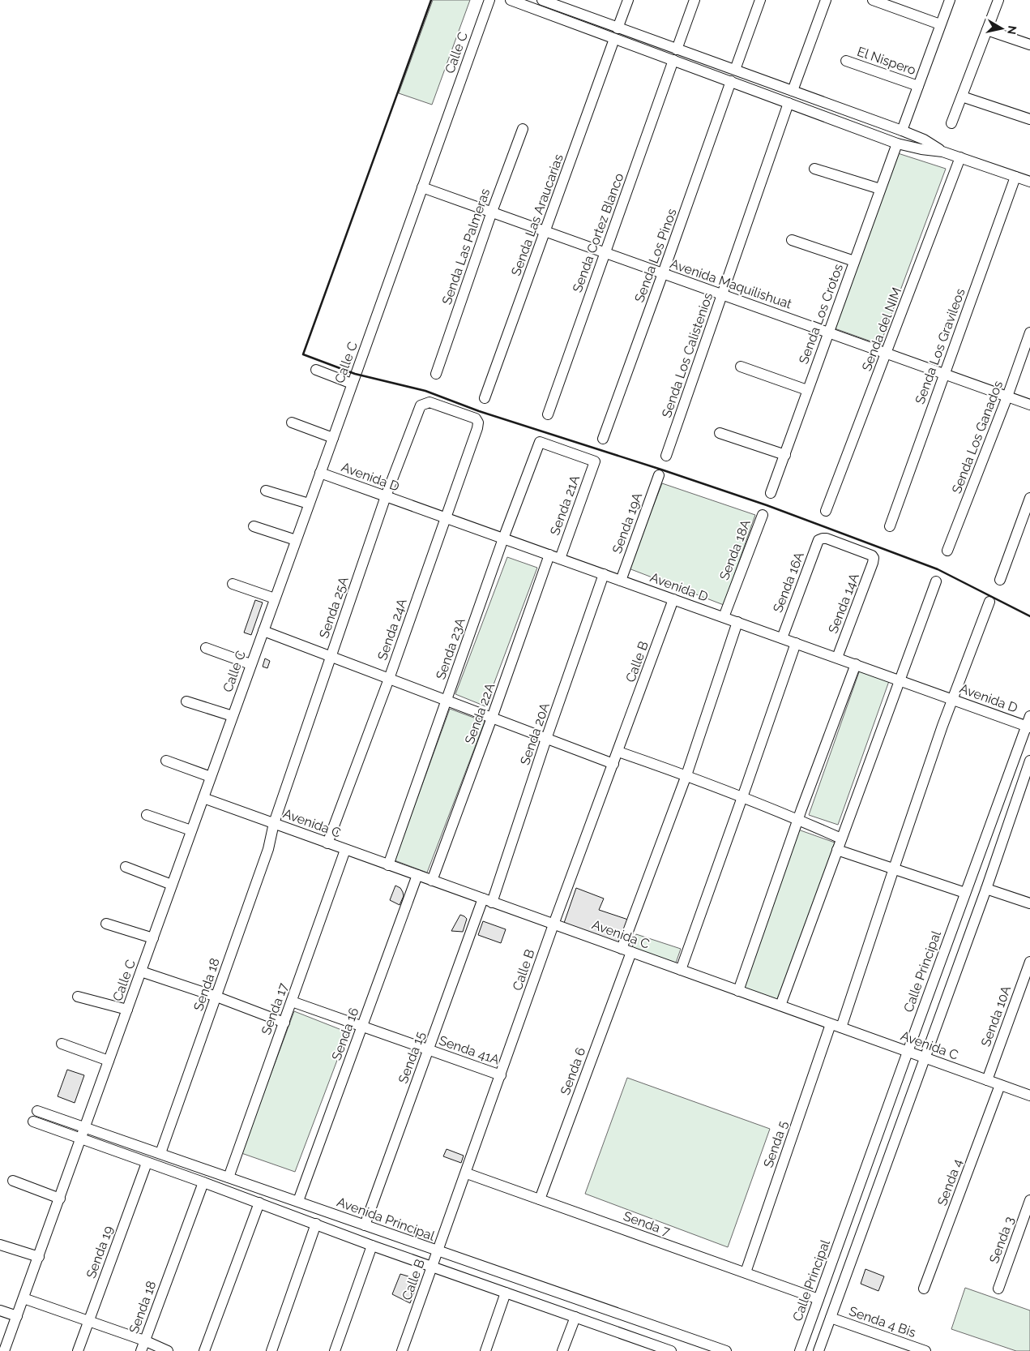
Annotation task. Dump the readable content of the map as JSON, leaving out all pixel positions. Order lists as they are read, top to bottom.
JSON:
{
  "streets": {
    "street": [
      "Calle C",
      "El Nispero",
      "Senda Las Araucarias",
      "Senda Cortez Blanco",
      "Senda Las Palmeras",
      "Senda Los Pinos",
      "Avenida Maquilishuat",
      "Senda Los Crotos",
      "Senda del NIM",
      "Senda Los Gravileos",
      "Senda Los Calistenios",
      "Senda Los Ganados",
      "Avenida D",
      "Senda 21A",
      "Senda 19A",
      "Senda 18A",
      "Senda 16A",
      "Senda 14A",
      "Senda 25A",
      "Senda 24A",
      "Senda 23A",
      "Calle B",
      "Senda 22A",
      "Senda 20A",
      "Avenida C",
      "Calle Principal",
      "Senda 18",
      "Senda 17",
      "Senda 10A",
      "Senda 16",
      "Senda 41A",
      "Senda 15",
      "Senda 6",
      "Senda 5",
      "Senda 4",
      "Avenida Principal",
      "Senda 7",
      "Senda 3",
      "Senda 19",
      "Senda 4 Bis"
    ]
  },
  "crossings": [
    ["Calle C", "Avenida Maquilishuat"],
    ["Calle C", "Avenida D"],
    ["Calle C", "Avenida C"],
    ["Calle C", "Avenida Principal"],
    ["Senda Las Araucarias", "Avenida Maquilishuat"],
    ["Senda Cortez Blanco", "Avenida Maquilishuat"],
    ["Senda Las Palmeras", "Avenida Maquilishuat"],
    ["Senda Los Pinos", "Avenida Maquilishuat"],
    ["Avenida Maquilishuat", "Senda Los Crotos"],
    ["Avenida Maquilishuat", "Senda del NIM"],
    ["Avenida Maquilishuat", "Senda Los Gravileos"],
    ["Avenida Maquilishuat", "Senda Los Calistenios"],
    ["Avenida Maquilishuat", "Senda Los Ganados"],
    ["Avenida D", "Senda 21A"],
    ["Avenida D", "Senda 19A"],
    ["Avenida D", "Senda 18A"],
    ["Avenida D", "Senda 16A"],
    ["Avenida D", "Senda 14A"],
    ["Avenida D", "Senda 25A"],
    ["Avenida D", "Senda 24A"],
    ["Avenida D", "Senda 23A"],
    ["Avenida D", "Calle B"],
    ["Avenida D", "Senda 22A"],
    ["Avenida D", "Senda 20A"],
    ["Avenida D", "Calle Principal"],
    ["Avenida D", "Senda 6"],
    ["Senda 21A", "Senda 23A"],
    ["Senda 16A", "Senda 14A"],
    ["Senda 25A", "Senda 24A"],
    ["Senda 25A", "Avenida C"],
    ["Senda 25A", "Senda 18"],
    ["Senda 24A", "Avenida C"],
    ["Senda 23A", "Avenida C"],
    ["Calle B", "Avenida C"],
    ["Calle B", "Senda 41A"],
    ["Calle B", "Avenida Principal"],
    ["Calle B", "Senda 7"],
    ["Senda 22A", "Avenida C"],
    ["Senda 20A", "Avenida C"],
    ["Senda 20A", "Senda 15"],
    ["Avenida C", "Calle Principal"],
    ["Avenida C", "Senda 18"],
    ["Avenida C", "Senda 17"],
    ["Avenida C", "Senda 10A"],
    ["Avenida C", "Senda 16"],
    ["Avenida C", "Senda 15"],
    ["Avenida C", "Senda 6"],
    ["Avenida C", "Senda 5"],
    ["Avenida C", "Senda 4"],
    ["Calle Principal", "Senda 7"],
    ["Senda 18", "Avenida Principal"],
    ["Senda 17", "Senda 41A"],
    ["Senda 17", "Avenida Principal"],
    ["Senda 16", "Senda 41A"],
    ["Senda 16", "Avenida Principal"],
    ["Senda 41A", "Senda 15"],
    ["Senda 15", "Avenida Principal"],
    ["Senda 6", "Senda 7"],
    ["Senda 5", "Senda 7"]
  ],
  "north": "right"
}
